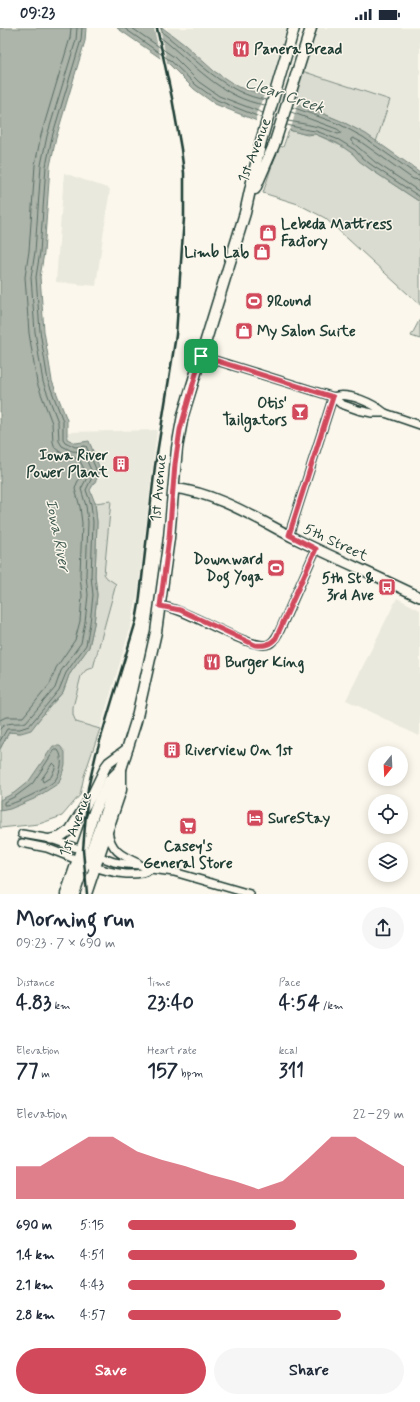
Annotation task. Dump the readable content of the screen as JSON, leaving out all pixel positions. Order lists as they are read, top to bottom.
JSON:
{
  "streets": {
    "main road": ["1st Avenue"],
    "street": ["5th Street"]
  },
  "crossings": [
    ["1st Avenue", "5th Street"]
  ],
  "water": ["Clear Creek", "Iowa River"],
  "places": {
    "restaurant": ["Panera Bread", "Burger King"],
    "shop": ["Lebeda Mattress Factory", "Limb Lab", "My Salon Suite"],
    "sports": ["9Round", "Downward Dog Yoga"],
    "bar": ["Otis' Tailgators"],
    "building": ["Iowa River Power Plant", "Riverview On 1st"],
    "bus stop": ["5th St & 3rd Ave"],
    "hotel": ["SureStay"],
    "supermarket": ["Casey's General Store"]
  },
  "north": "bottom",
  "page": {
    "status": "09:23",
    "heading": ["Morning run", "09:23 · 7 × 690 m"],
    "stats": [
      ["Distance", "4.83 km"],
      ["Time", "23:40"],
      ["Pace", "4:54 /km"],
      ["Elevation", "77 m"],
      ["Heart rate", "157 bpm"],
      ["kcal", "311"]
    ],
    "chart": ["Elevation", "22–29 m"],
    "list": [
      {
        "name": "690 m",
        "note": "5:15"
      },
      {
        "name": "1.4 km",
        "note": "4:51"
      },
      {
        "name": "2.1 km",
        "note": "4:43"
      },
      {
        "name": "2.8 km",
        "note": "4:57"
      }
    ],
    "buttons": ["Save", "Share"]
  }
}
